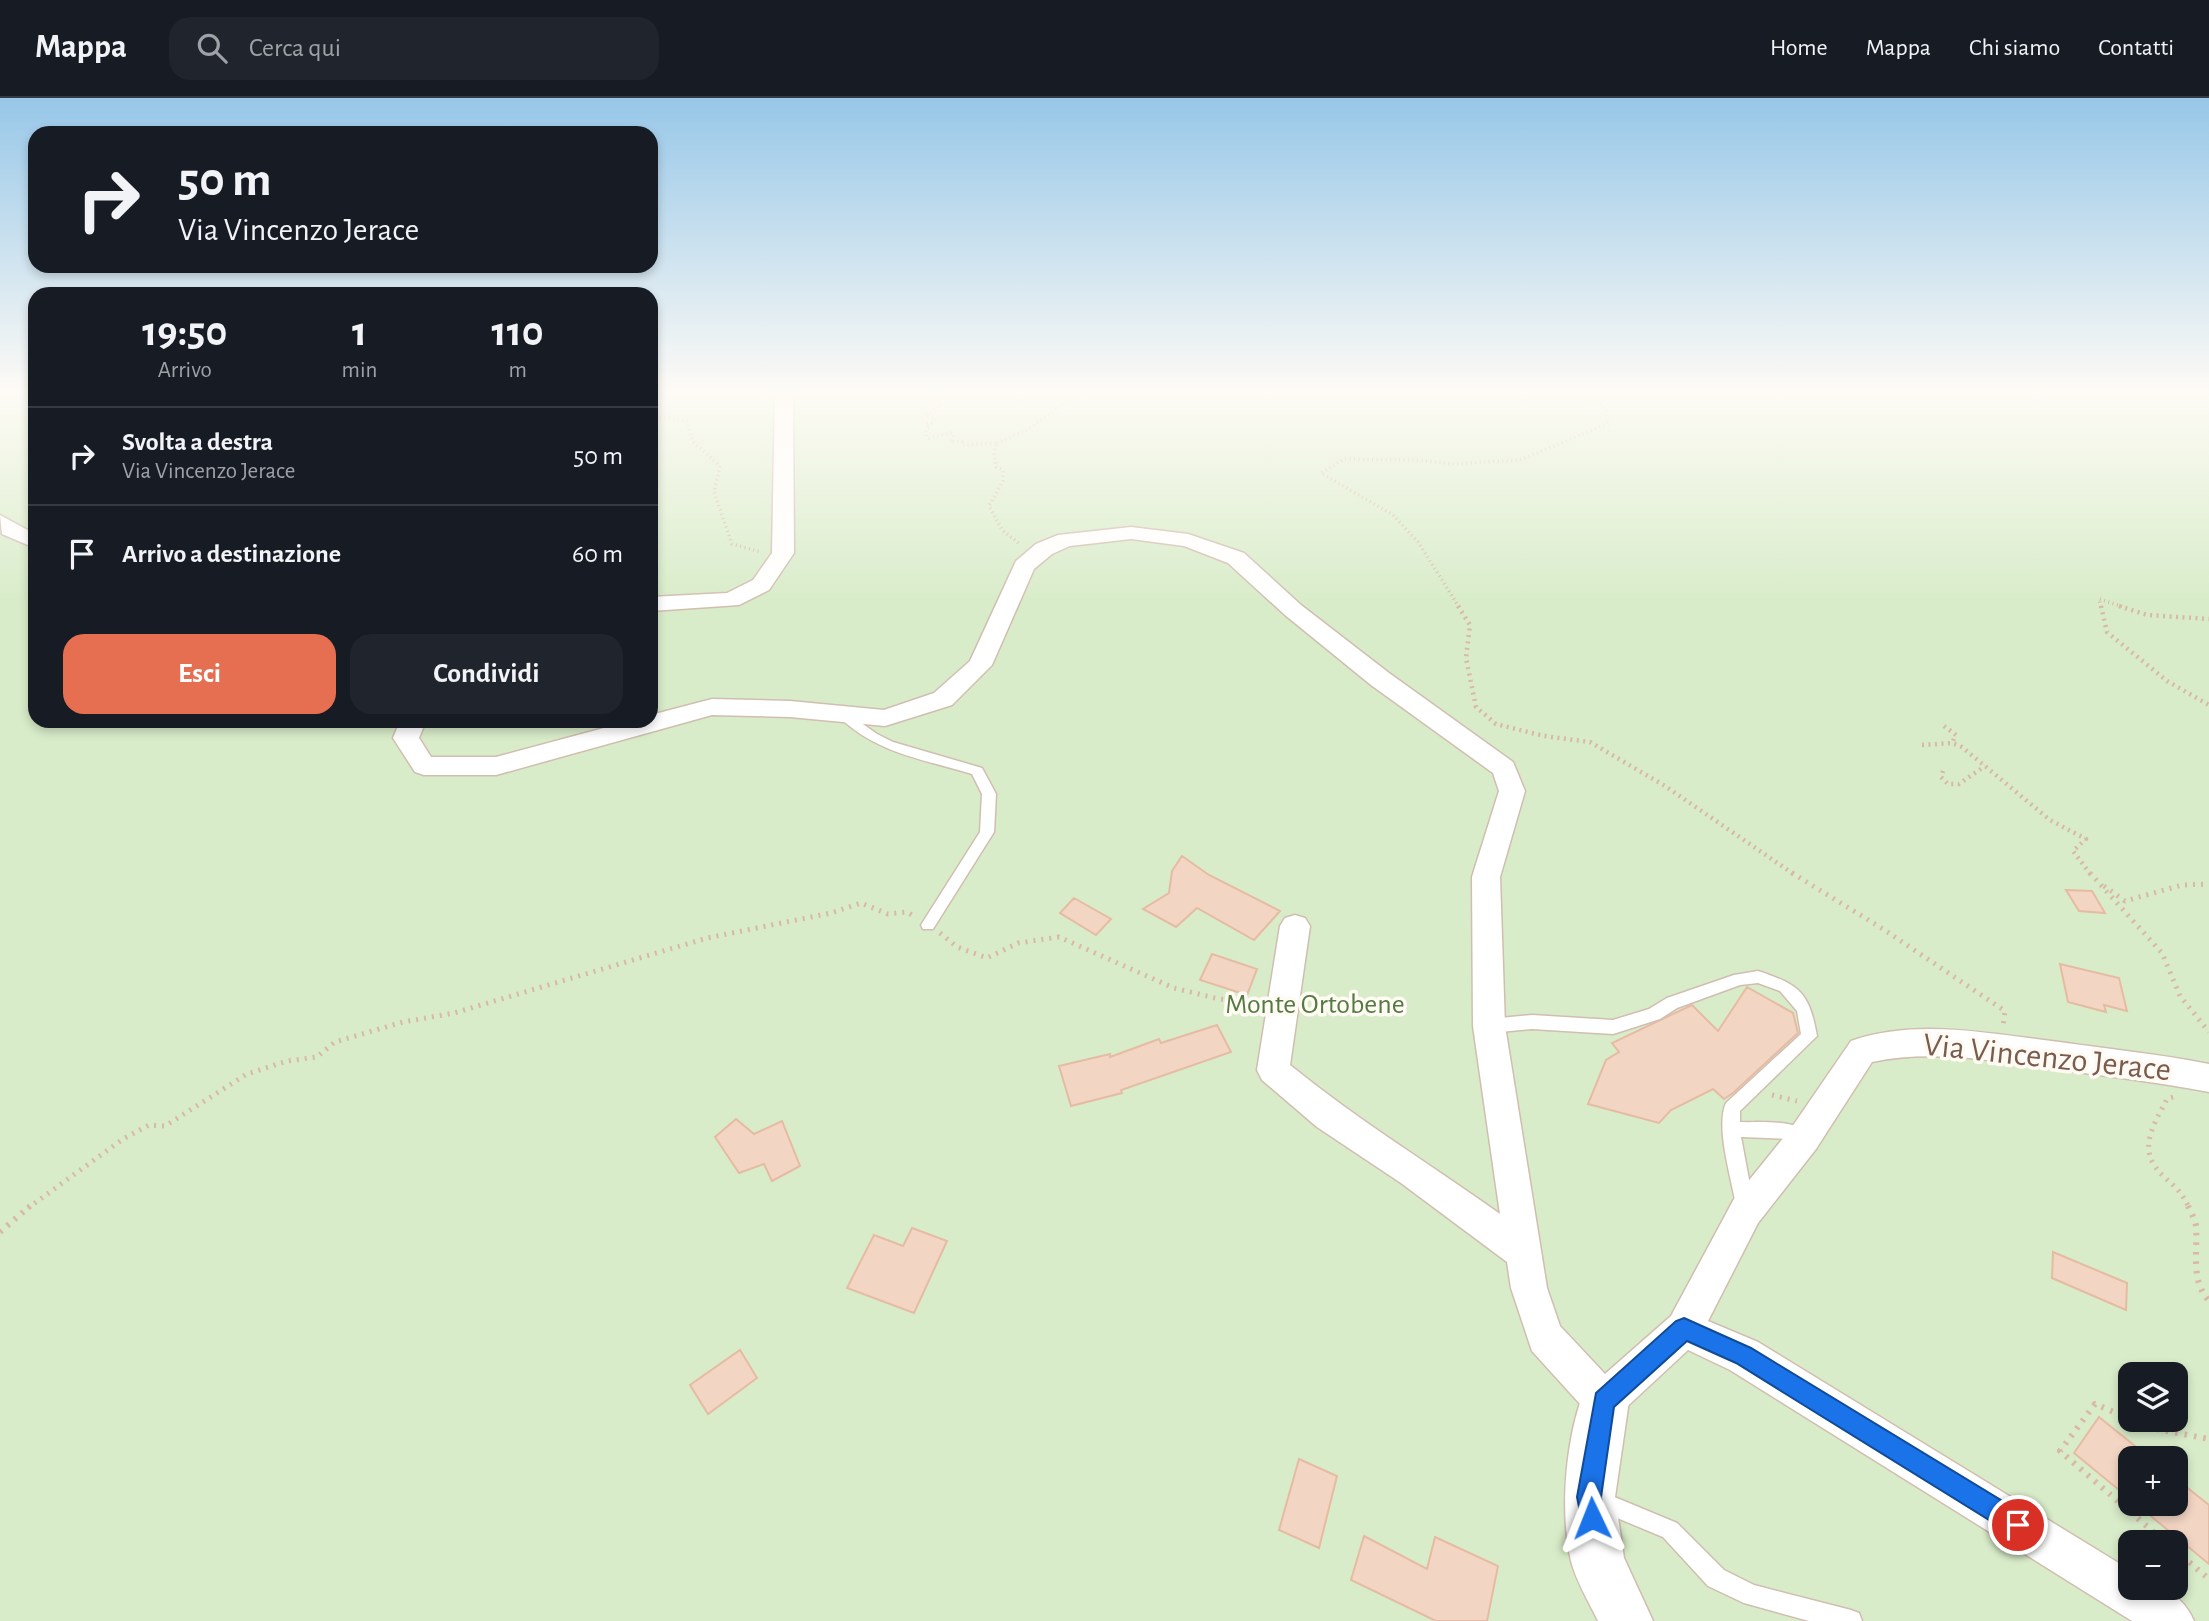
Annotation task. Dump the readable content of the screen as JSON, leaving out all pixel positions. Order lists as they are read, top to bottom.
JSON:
{
  "streets": {
    "street": ["Via Vincenzo Jerace"]
  },
  "parks": ["Monte Ortobene"],
  "page": {
    "header": "Mappa",
    "search": "Cerca qui",
    "nav": [
      "Home",
      "Mappa",
      "Chi siamo",
      "Contatti"
    ],
    "turn": ["50 m", "Via Vincenzo Jerace"],
    "eta": [
      "19:50",
      "Arrivo",
      "1",
      "min",
      "110",
      "m"
    ],
    "list": [
      {
        "name": "Svolta a destra",
        "note": "Via Vincenzo Jerace",
        "value": "50 m"
      },
      {
        "name": "Arrivo a destinazione",
        "value": "60 m"
      }
    ],
    "buttons": ["Esci", "Condividi"],
    "map_buttons": ["+", "−"]
  }
}
